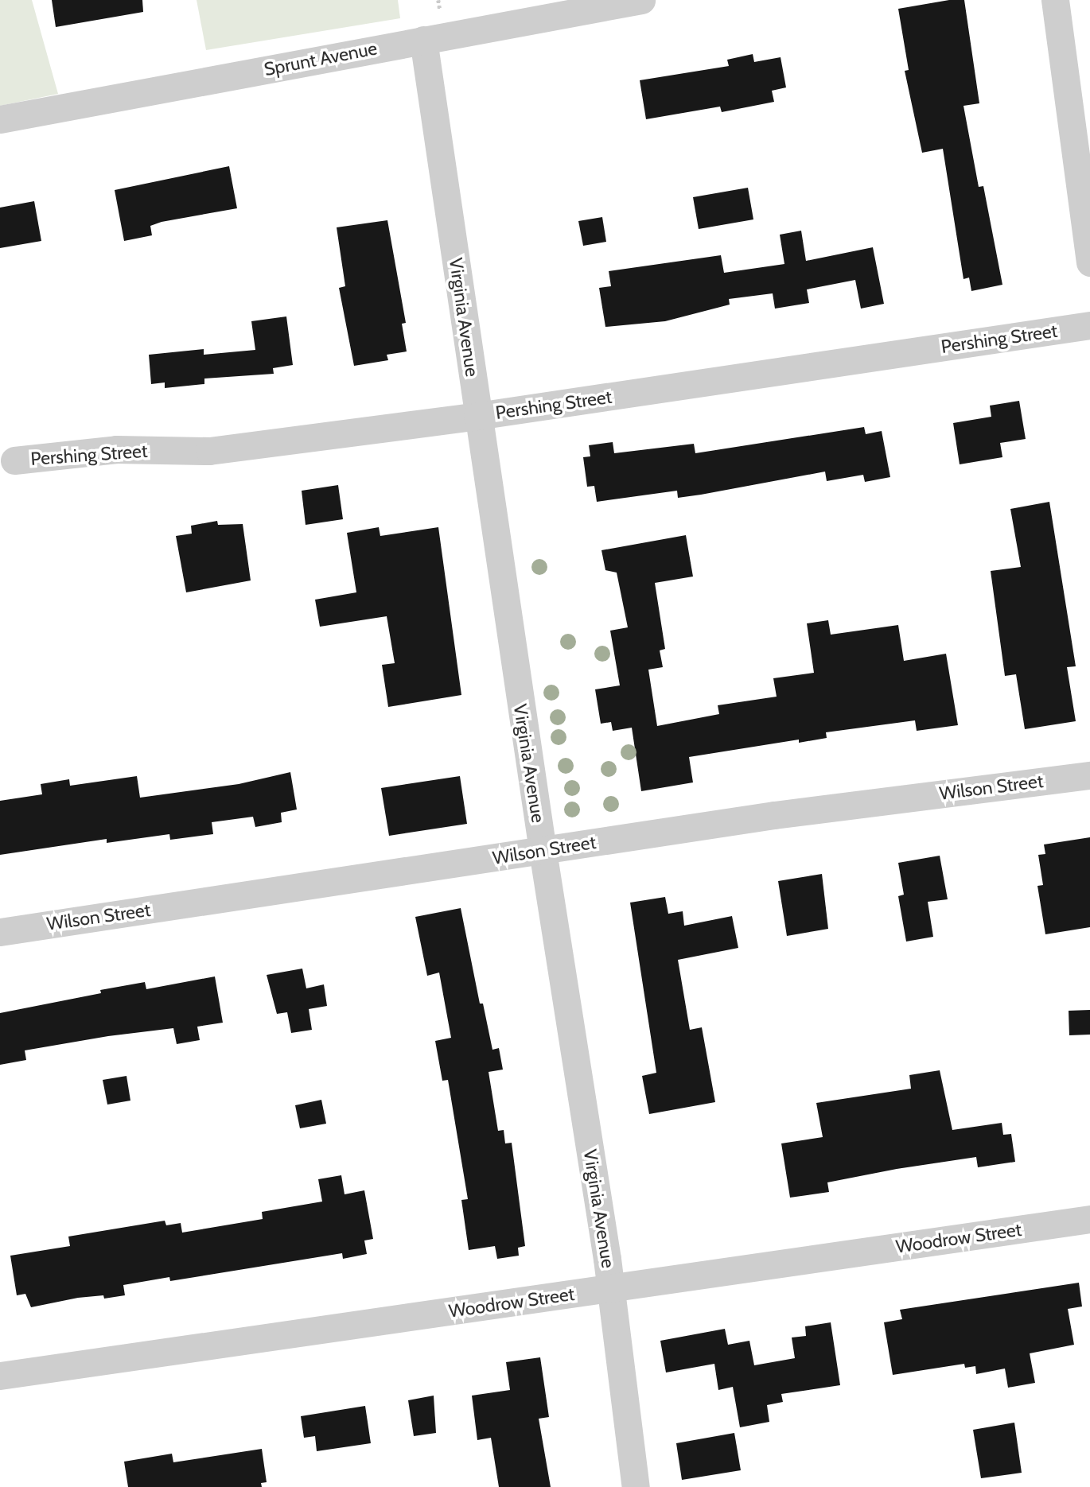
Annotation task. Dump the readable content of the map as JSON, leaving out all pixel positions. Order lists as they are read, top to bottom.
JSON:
{
  "streets": {
    "street": [
      "Sprunt Avenue",
      "Virginia Avenue",
      "Pershing Street",
      "Wilson Street",
      "Woodrow Street"
    ]
  },
  "crossings": [
    ["Sprunt Avenue", "Virginia Avenue"],
    ["Virginia Avenue", "Pershing Street"],
    ["Virginia Avenue", "Wilson Street"],
    ["Virginia Avenue", "Woodrow Street"]
  ]
}
